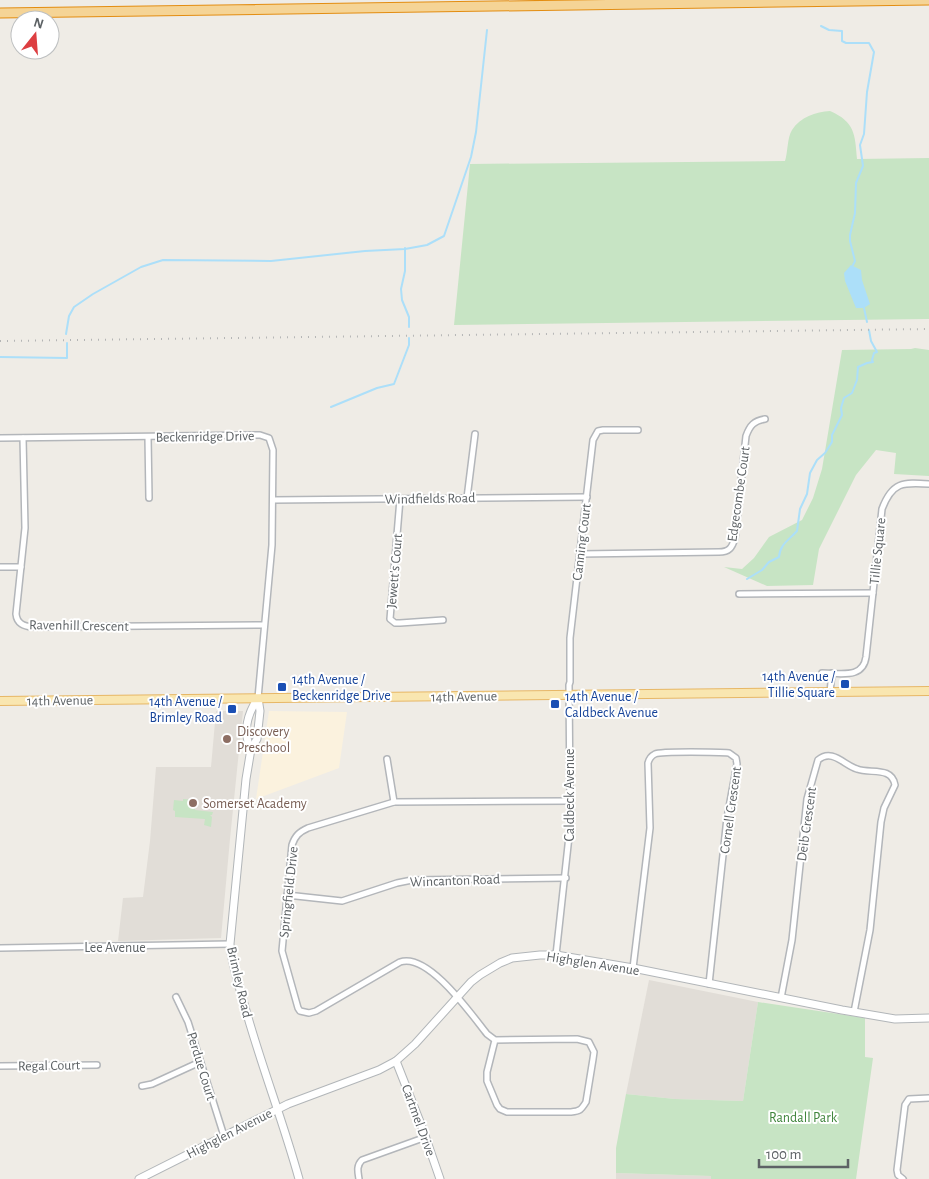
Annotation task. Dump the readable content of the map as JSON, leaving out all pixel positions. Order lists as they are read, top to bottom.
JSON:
{
  "streets": {
    "main road": ["14th Avenue"],
    "street": [
      "Beckenridge Drive",
      "Edgecombe Court",
      "Windfields Road",
      "Canning Court",
      "Tillie Square",
      "Jewett's Court",
      "Ravenhill Crescent",
      "Caldbeck Avenue",
      "Cornell Crescent",
      "Deib Crescent",
      "Wincanton Road",
      "Springfield Drive",
      "Lee Avenue",
      "Highglen Avenue",
      "Brimley Road",
      "Regal Court",
      "Perdue Court",
      "Cartmel Drive"
    ]
  },
  "crossings": [
    ["Beckenridge Drive", "Windfields Road"],
    ["Beckenridge Drive", "Ravenhill Crescent"],
    ["Beckenridge Drive", "14th Avenue"],
    ["Beckenridge Drive", "Brimley Road"],
    ["Edgecombe Court", "Canning Court"],
    ["Windfields Road", "Canning Court"],
    ["Windfields Road", "Jewett's Court"],
    ["Canning Court", "14th Avenue"],
    ["Canning Court", "Caldbeck Avenue"],
    ["14th Avenue", "Caldbeck Avenue"],
    ["14th Avenue", "Brimley Road"],
    ["Caldbeck Avenue", "Wincanton Road"],
    ["Caldbeck Avenue", "Springfield Drive"],
    ["Caldbeck Avenue", "Highglen Avenue"],
    ["Cornell Crescent", "Highglen Avenue"],
    ["Deib Crescent", "Highglen Avenue"],
    ["Wincanton Road", "Springfield Drive"],
    ["Springfield Drive", "Highglen Avenue"],
    ["Lee Avenue", "Brimley Road"],
    ["Highglen Avenue", "Brimley Road"],
    ["Highglen Avenue", "Perdue Court"],
    ["Highglen Avenue", "Cartmel Drive"]
  ],
  "parks": ["Randall Park"],
  "places": {
    "transit": [
      "14th Avenue / Tillie Square",
      "14th Avenue / Beckenridge Drive",
      "14th Avenue / Caldbeck Avenue",
      "14th Avenue / Brimley Road"
    ],
    "other": ["Discovery Preschool", "Somerset Academy"]
  },
  "scale_bar": "100 m",
  "north": "top"
}
